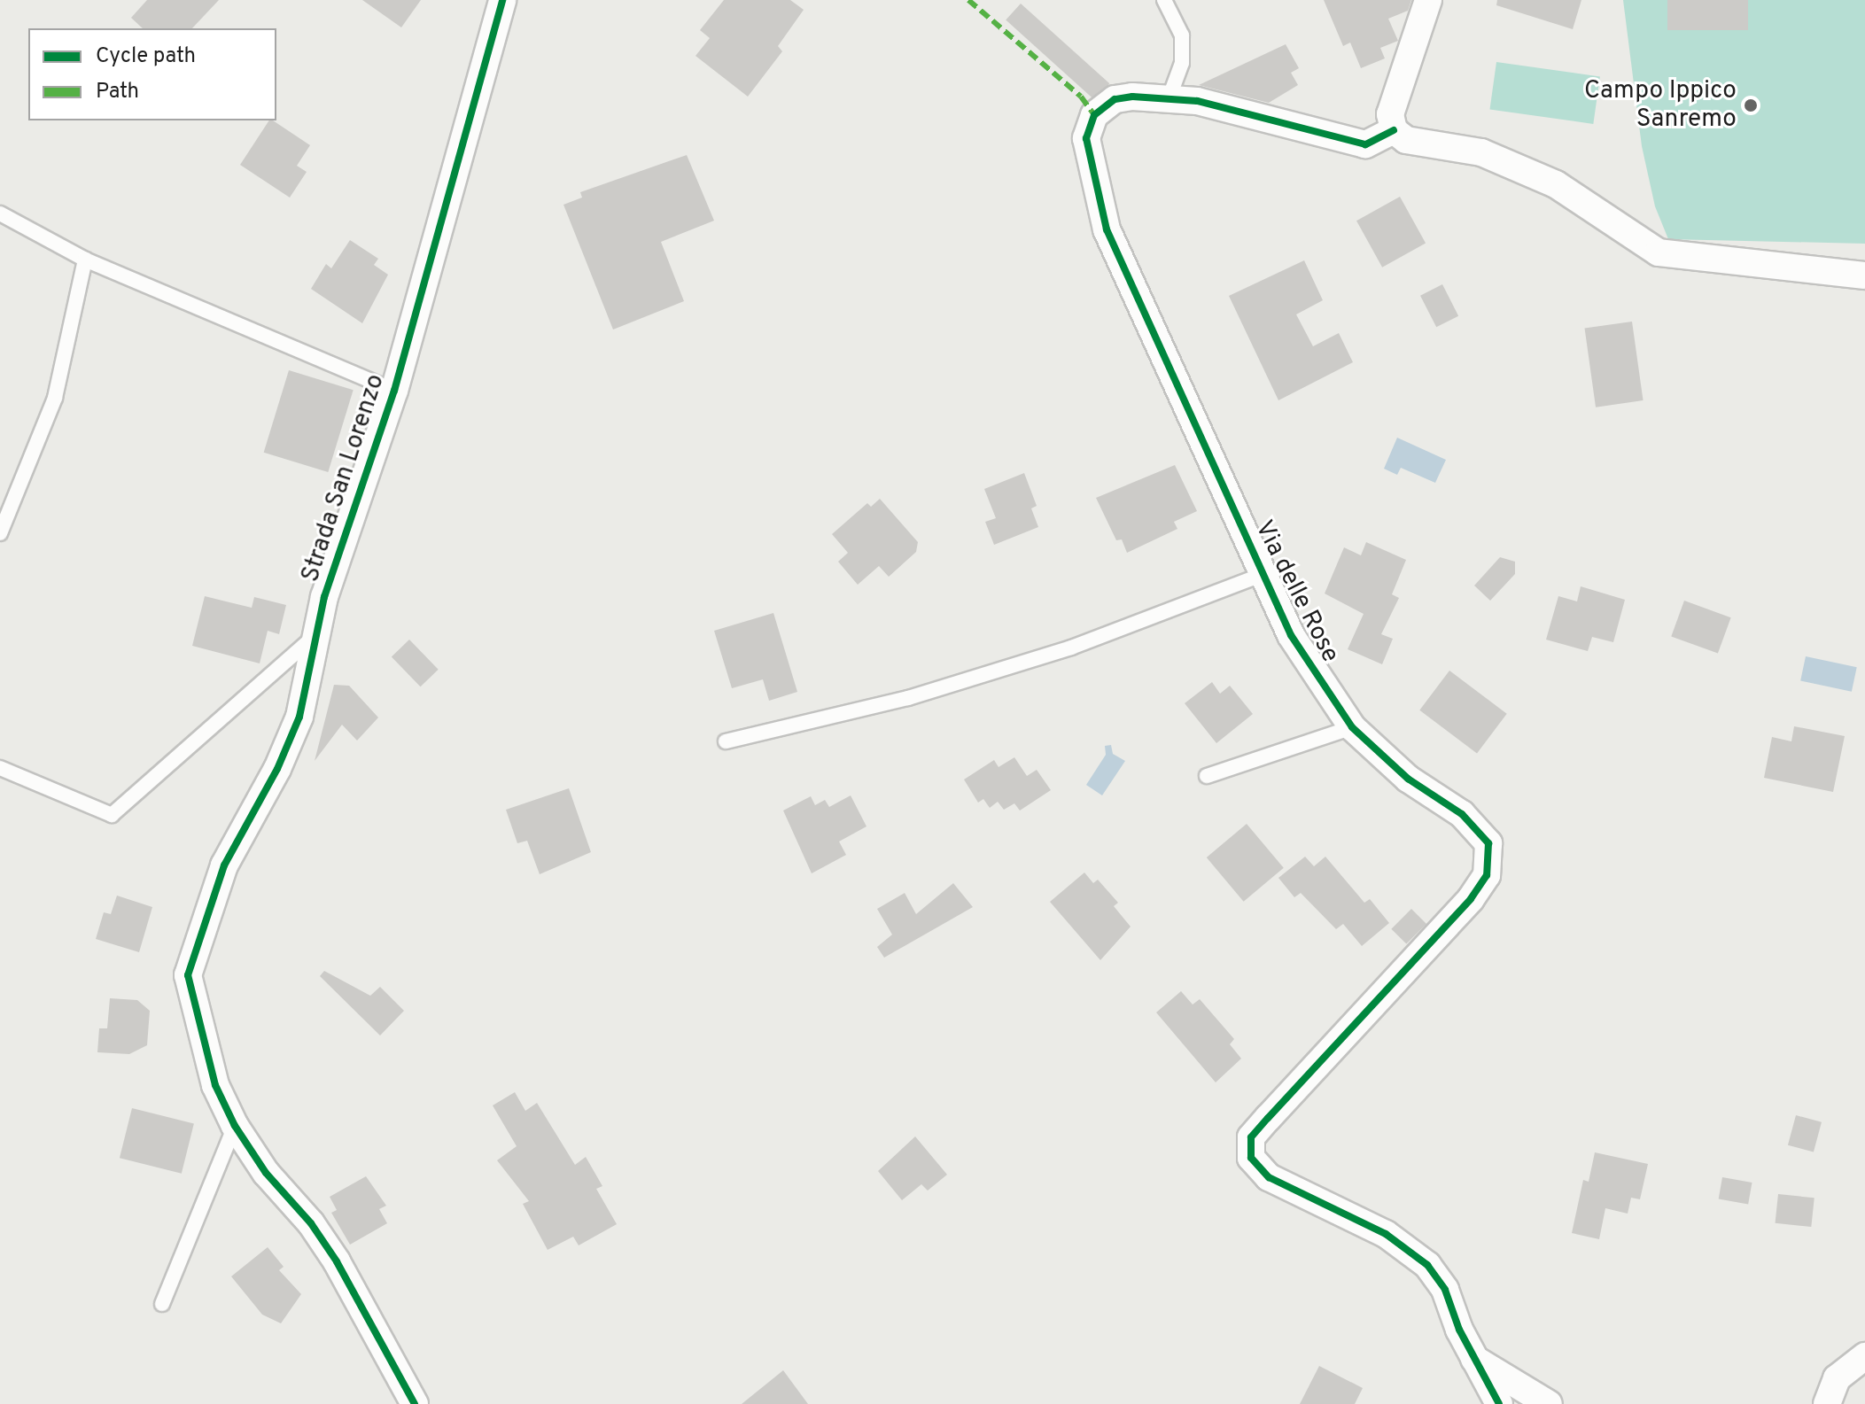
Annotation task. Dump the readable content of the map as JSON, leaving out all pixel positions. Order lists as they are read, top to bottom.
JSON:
{
  "streets": {
    "street": ["Strada San Lorenzo", "Via delle Rose"]
  },
  "places": ["Campo Ippico Sanremo"],
  "legend": ["Cycle path", "Path"]
}
